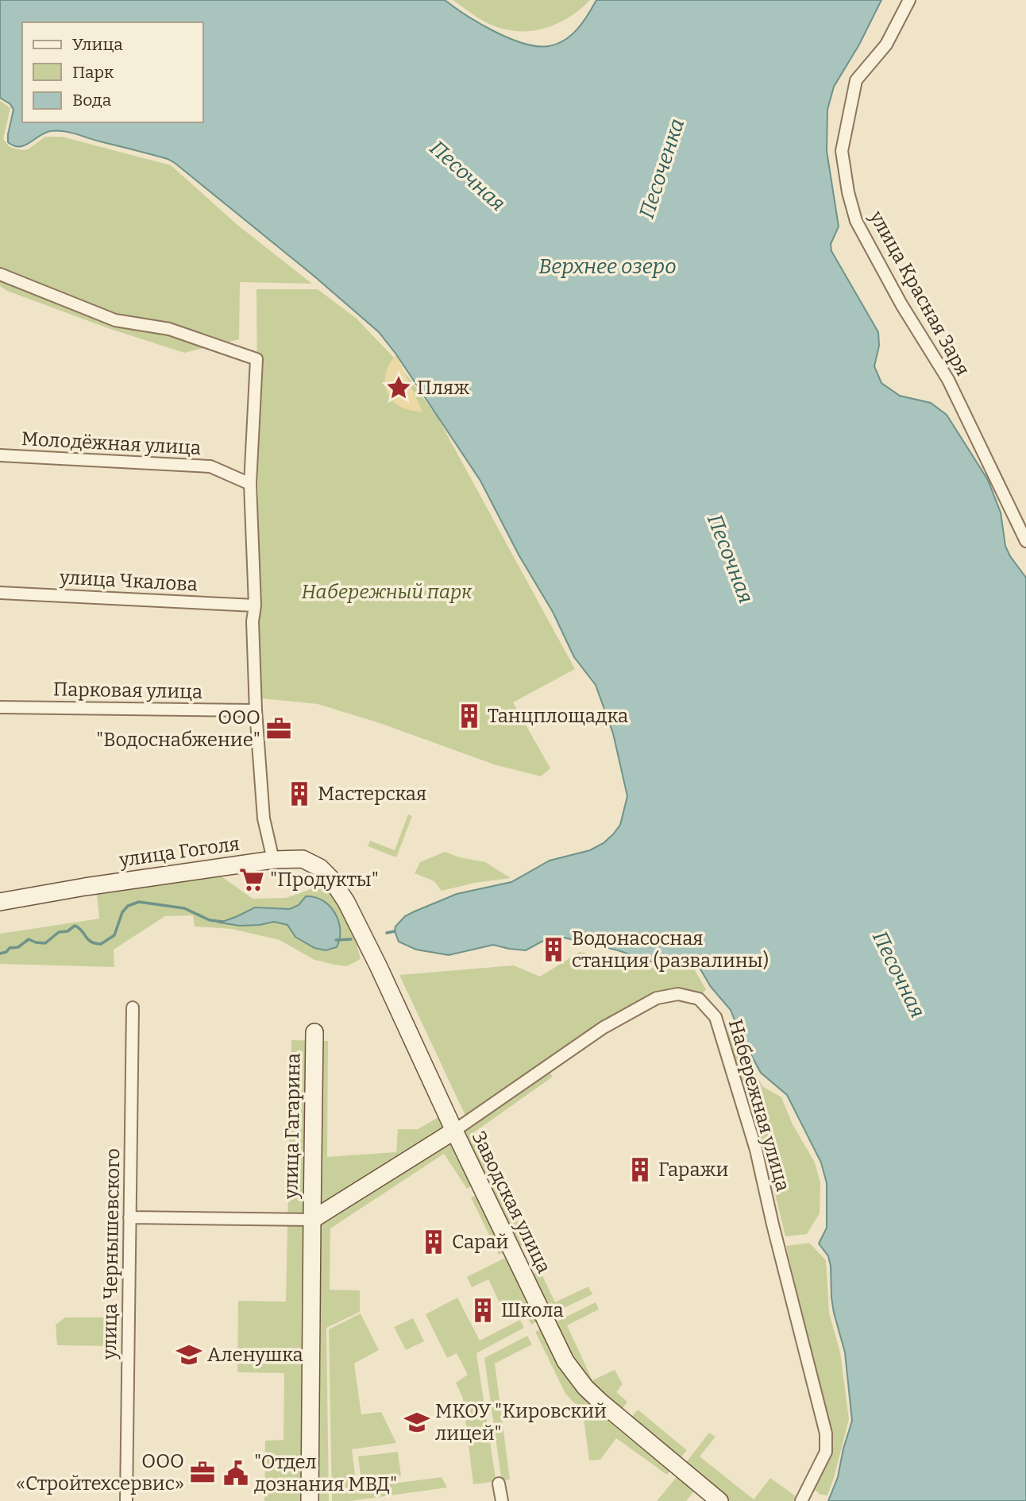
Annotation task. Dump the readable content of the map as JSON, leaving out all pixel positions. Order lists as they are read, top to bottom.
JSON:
{
  "streets": {
    "main road": ["улица Гоголя", "улица Гагарина", "Заводская улица"],
    "street": [
      "улица Красная Заря",
      "Молодёжная улица",
      "улица Чкалова",
      "Парковая улица",
      "Набережная улица",
      "улица Чернышевского"
    ]
  },
  "crossings": [
    ["улица Гоголя", "Заводская улица"],
    ["Набережная улица", "улица Гагарина"],
    ["Набережная улица", "Заводская улица"],
    ["улица Гагарина", "Заводская улица"]
  ],
  "water": ["Песоченка", "Песочная", "Верхнее озеро"],
  "parks": ["Набережный парк"],
  "places": {
    "place": ["Пляж"],
    "building": [
      "Танцплощадка",
      "Мастерская",
      "Водонасосная станция (развалины)",
      "Гаражи",
      "Сарай",
      "Школа"
    ],
    "office": ["ООО \"Водоснабжение\"", "ООО «Стройтехсервис»"],
    "supermarket": ["\"Продукты\""],
    "school or university": ["Аленушка", "МКОУ \"Кировский лицей\""],
    "public building": ["\"Отдел дознания МВД\""]
  },
  "legend": ["Улица", "Парк", "Вода"]
}
